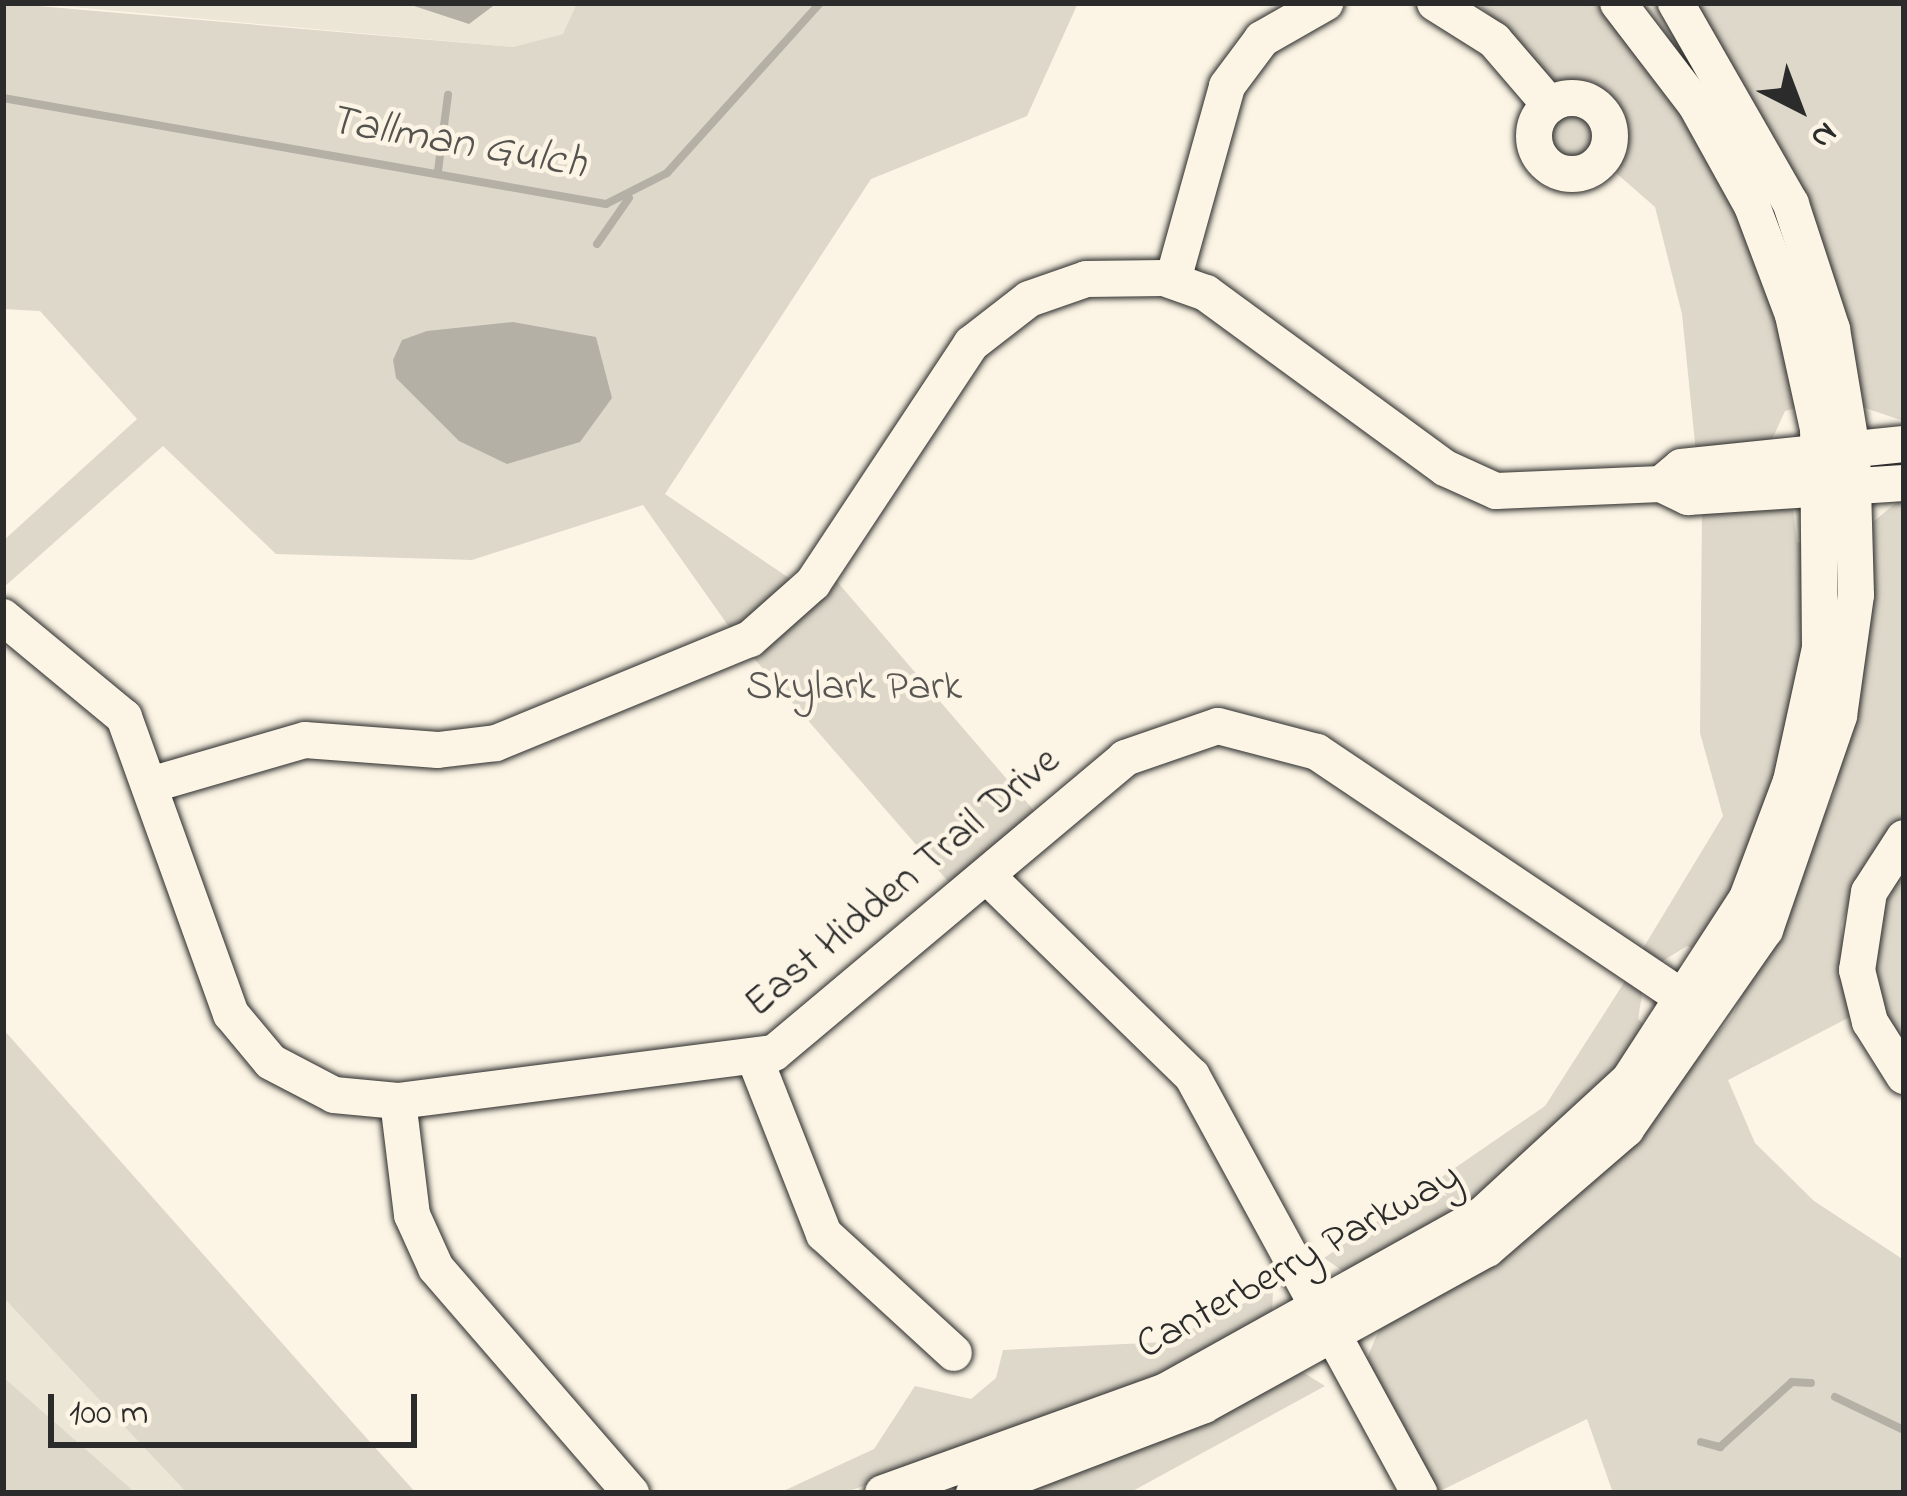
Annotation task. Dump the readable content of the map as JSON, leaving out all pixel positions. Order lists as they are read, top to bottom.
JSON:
{
  "streets": {
    "street": ["East Hidden Trail Drive", "Canterberry Parkway"]
  },
  "crossings": [
    ["East Hidden Trail Drive", "Canterberry Parkway"]
  ],
  "water": ["Tallman Gulch"],
  "parks": ["Skylark Park"],
  "scale_bar": "100 m",
  "north": "bottom right"
}
